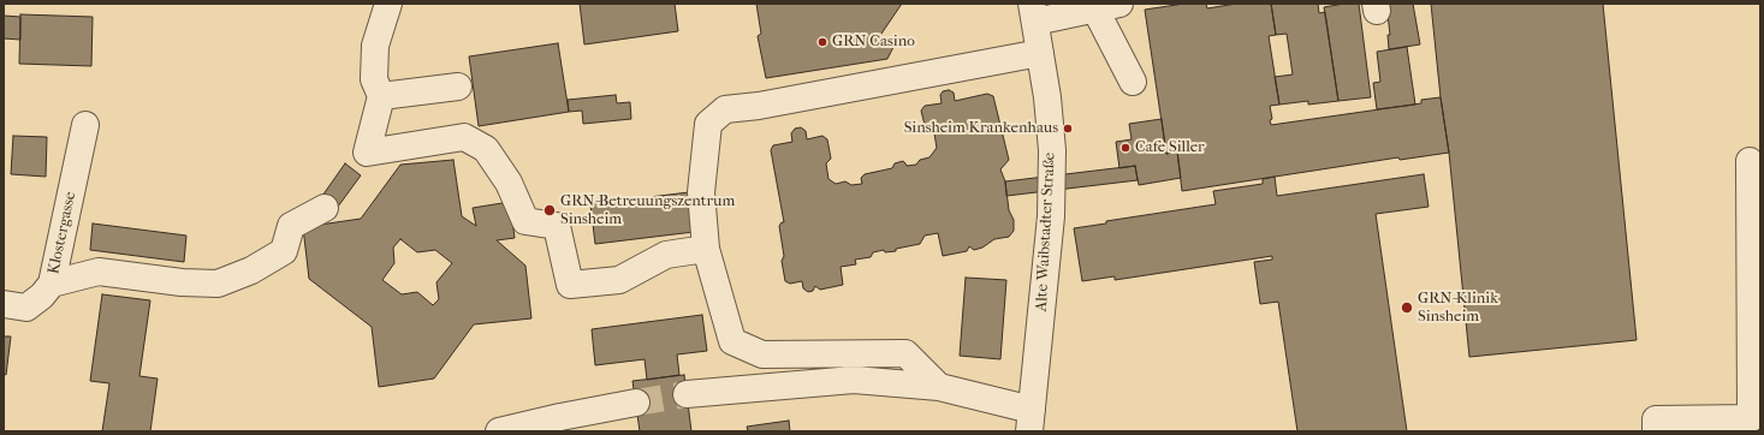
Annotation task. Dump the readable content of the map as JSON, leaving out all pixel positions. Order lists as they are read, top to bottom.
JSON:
{
  "streets": {
    "street": ["Alte Waibstadter Straße", "Klostergasse"]
  },
  "places": [
    "GRN Casino",
    "Sinsheim Krankenhaus",
    "Cafe Siller",
    "GRN-Betreuungszentrum Sinsheim",
    "GRN-Klinik Sinsheim"
  ]
}
